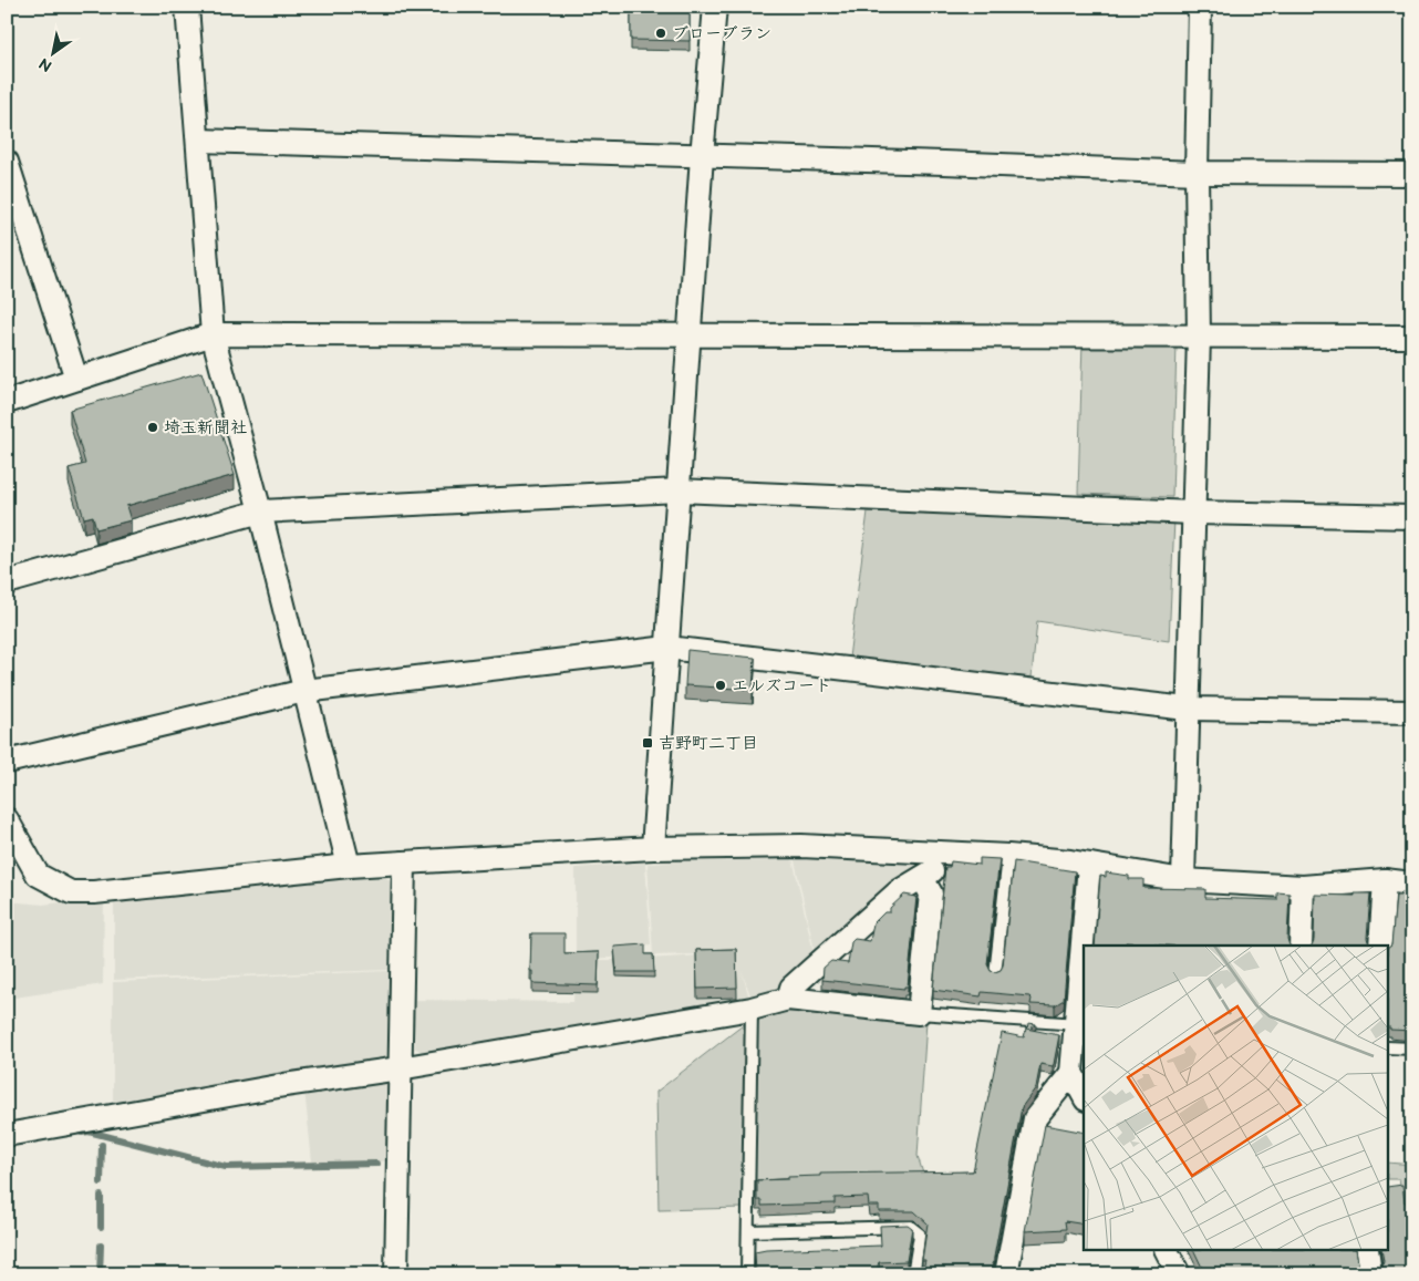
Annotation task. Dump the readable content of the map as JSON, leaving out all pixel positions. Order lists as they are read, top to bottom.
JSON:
{
  "places": {
    "other": ["ブローブラン", "埼玉新聞社", "エルズコート"],
    "transit": ["吉野町二丁目"]
  },
  "north": "bottom left"
}
